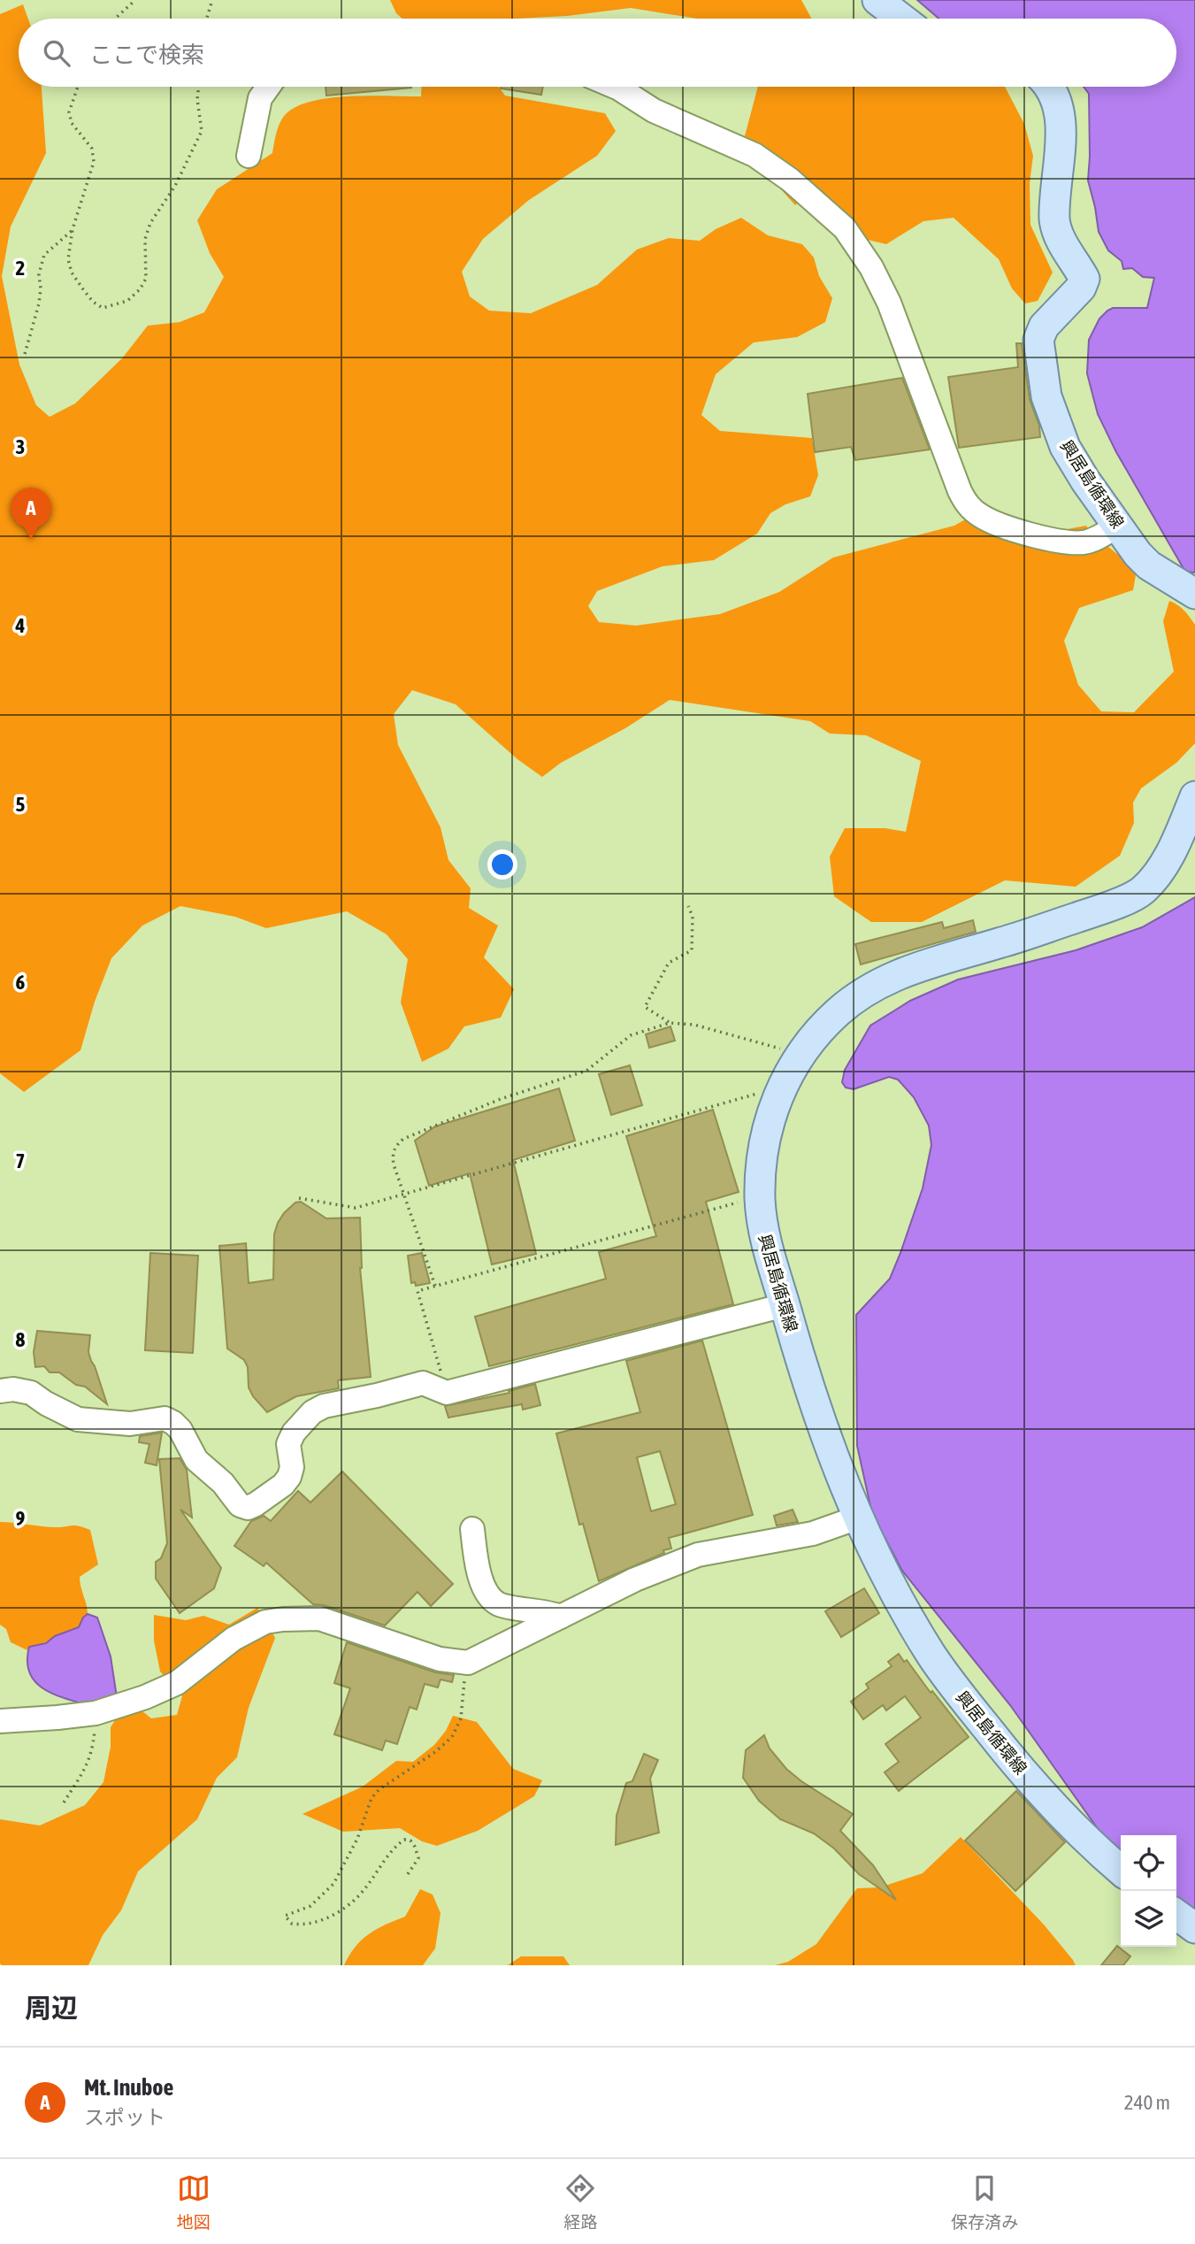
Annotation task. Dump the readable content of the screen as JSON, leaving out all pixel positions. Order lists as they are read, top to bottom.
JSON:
{
  "streets": {
    "main road": ["興居島循環線"]
  },
  "page": {
    "search": "ここで検索",
    "pins": "A",
    "heading": "周辺",
    "list": [
      {
        "mark": "A",
        "name": "Mt. Inuboe",
        "note": "スポット",
        "value": "240 m"
      }
    ],
    "nav": ["地図", "経路", "保存済み"]
  },
  "grid": {
    "rows": [
      "2",
      "3",
      "4",
      "5",
      "6",
      "7",
      "8",
      "9"
    ]
  }
}
